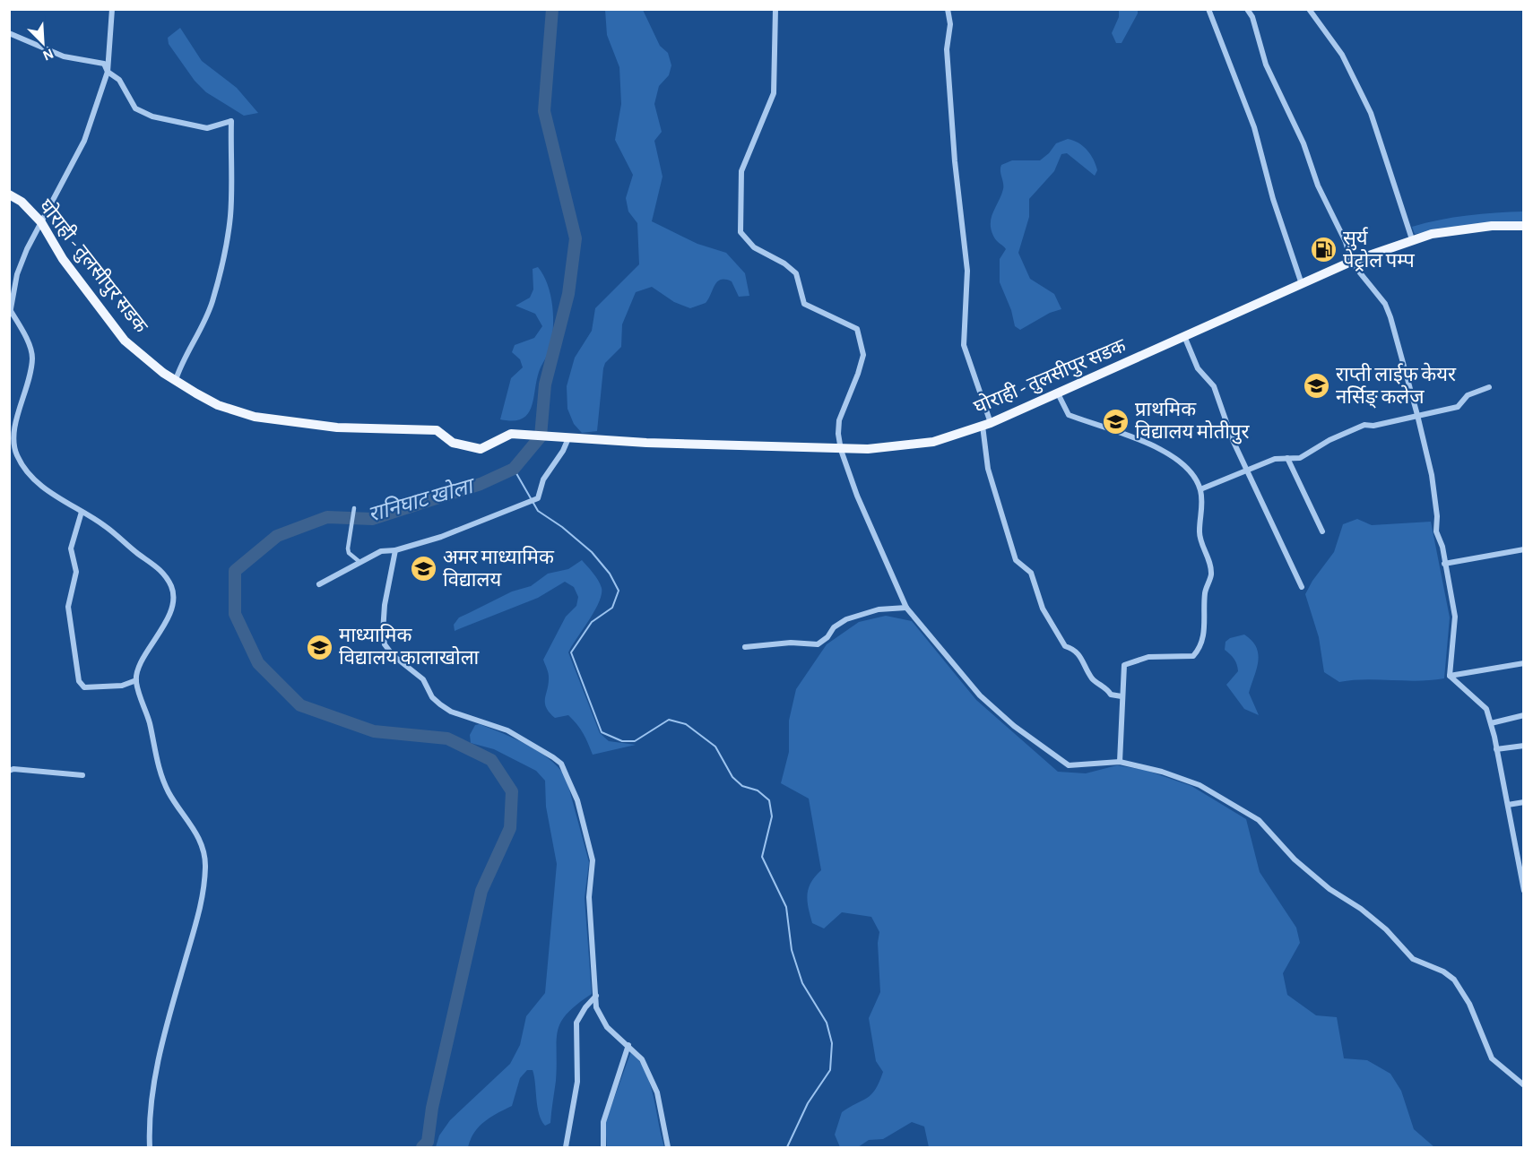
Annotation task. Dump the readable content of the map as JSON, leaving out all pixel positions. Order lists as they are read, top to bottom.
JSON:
{
  "streets": {
    "main road": ["घोराही - तुलसीपुर सडक"]
  },
  "water": ["रानिघाट खोला"],
  "places": {
    "fuel station": ["सुर्य पेट्रोल पम्प"],
    "school or university": [
      "राप्ती लाईफ केयर नर्सिङ् कलेज",
      "प्राथमिक विद्यालय मोतीपुर",
      "अमर माध्यामिक विद्यालय",
      "माध्यामिक विद्यालय कालाखोला"
    ]
  },
  "north": "bottom right"
}
